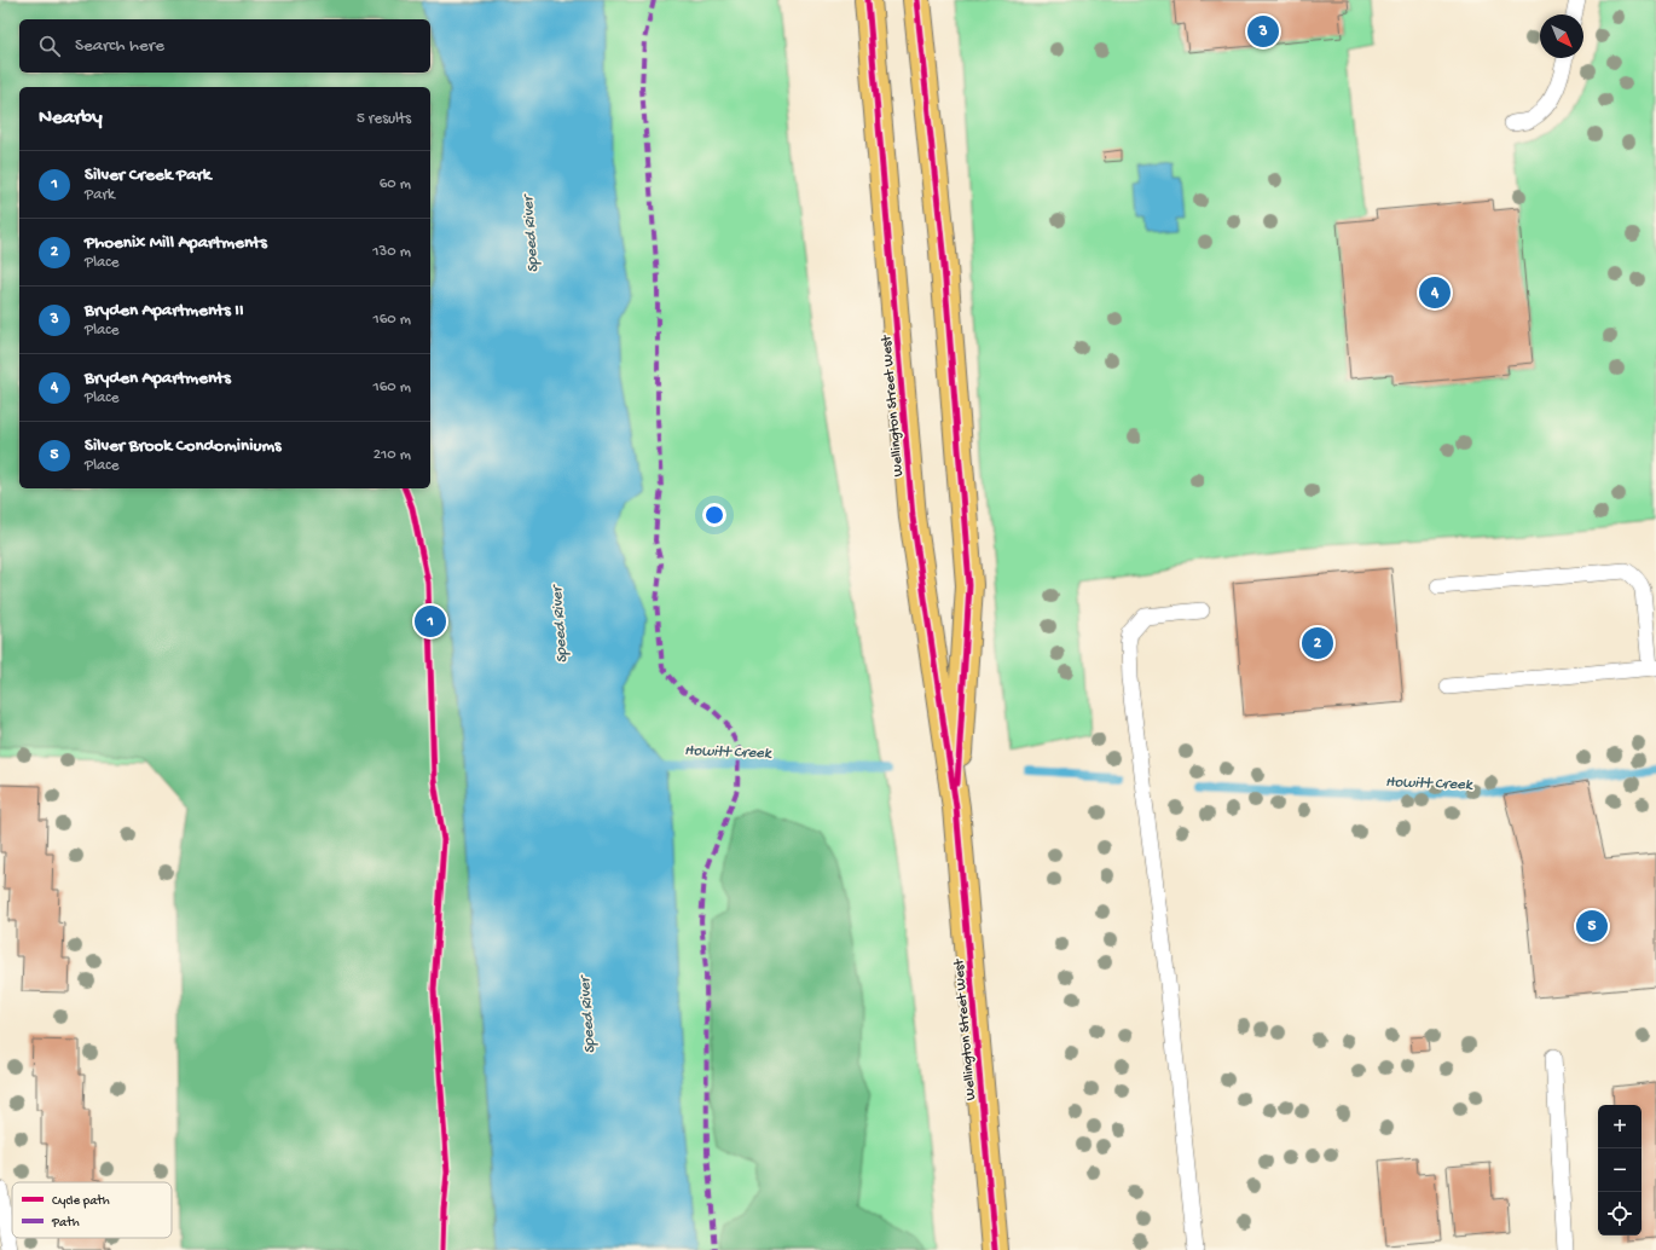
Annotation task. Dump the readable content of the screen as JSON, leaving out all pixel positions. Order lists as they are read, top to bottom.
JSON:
{
  "streets": {
    "main road": ["Wellington Street West"]
  },
  "water": ["Speed River", "Howitt Creek"],
  "legend": ["Cycle path", "Path"],
  "north": "bottom right",
  "page": {
    "pins": [
      "3",
      "4",
      "1",
      "2",
      "5"
    ],
    "search": "Search here",
    "heading": ["Nearby", "5 results"],
    "list": [
      {
        "mark": "1",
        "name": "Silver Creek Park",
        "note": "Park",
        "value": "60 m"
      },
      {
        "mark": "2",
        "name": "Phoenix Mill Apartments",
        "note": "Place",
        "value": "130 m"
      },
      {
        "mark": "3",
        "name": "Bryden Apartments II",
        "note": "Place",
        "value": "160 m"
      },
      {
        "mark": "4",
        "name": "Bryden Apartments",
        "note": "Place",
        "value": "160 m"
      },
      {
        "mark": "5",
        "name": "Silver Brook Condominiums",
        "note": "Place",
        "value": "210 m"
      }
    ],
    "map_buttons": ["+", "−"]
  }
}
